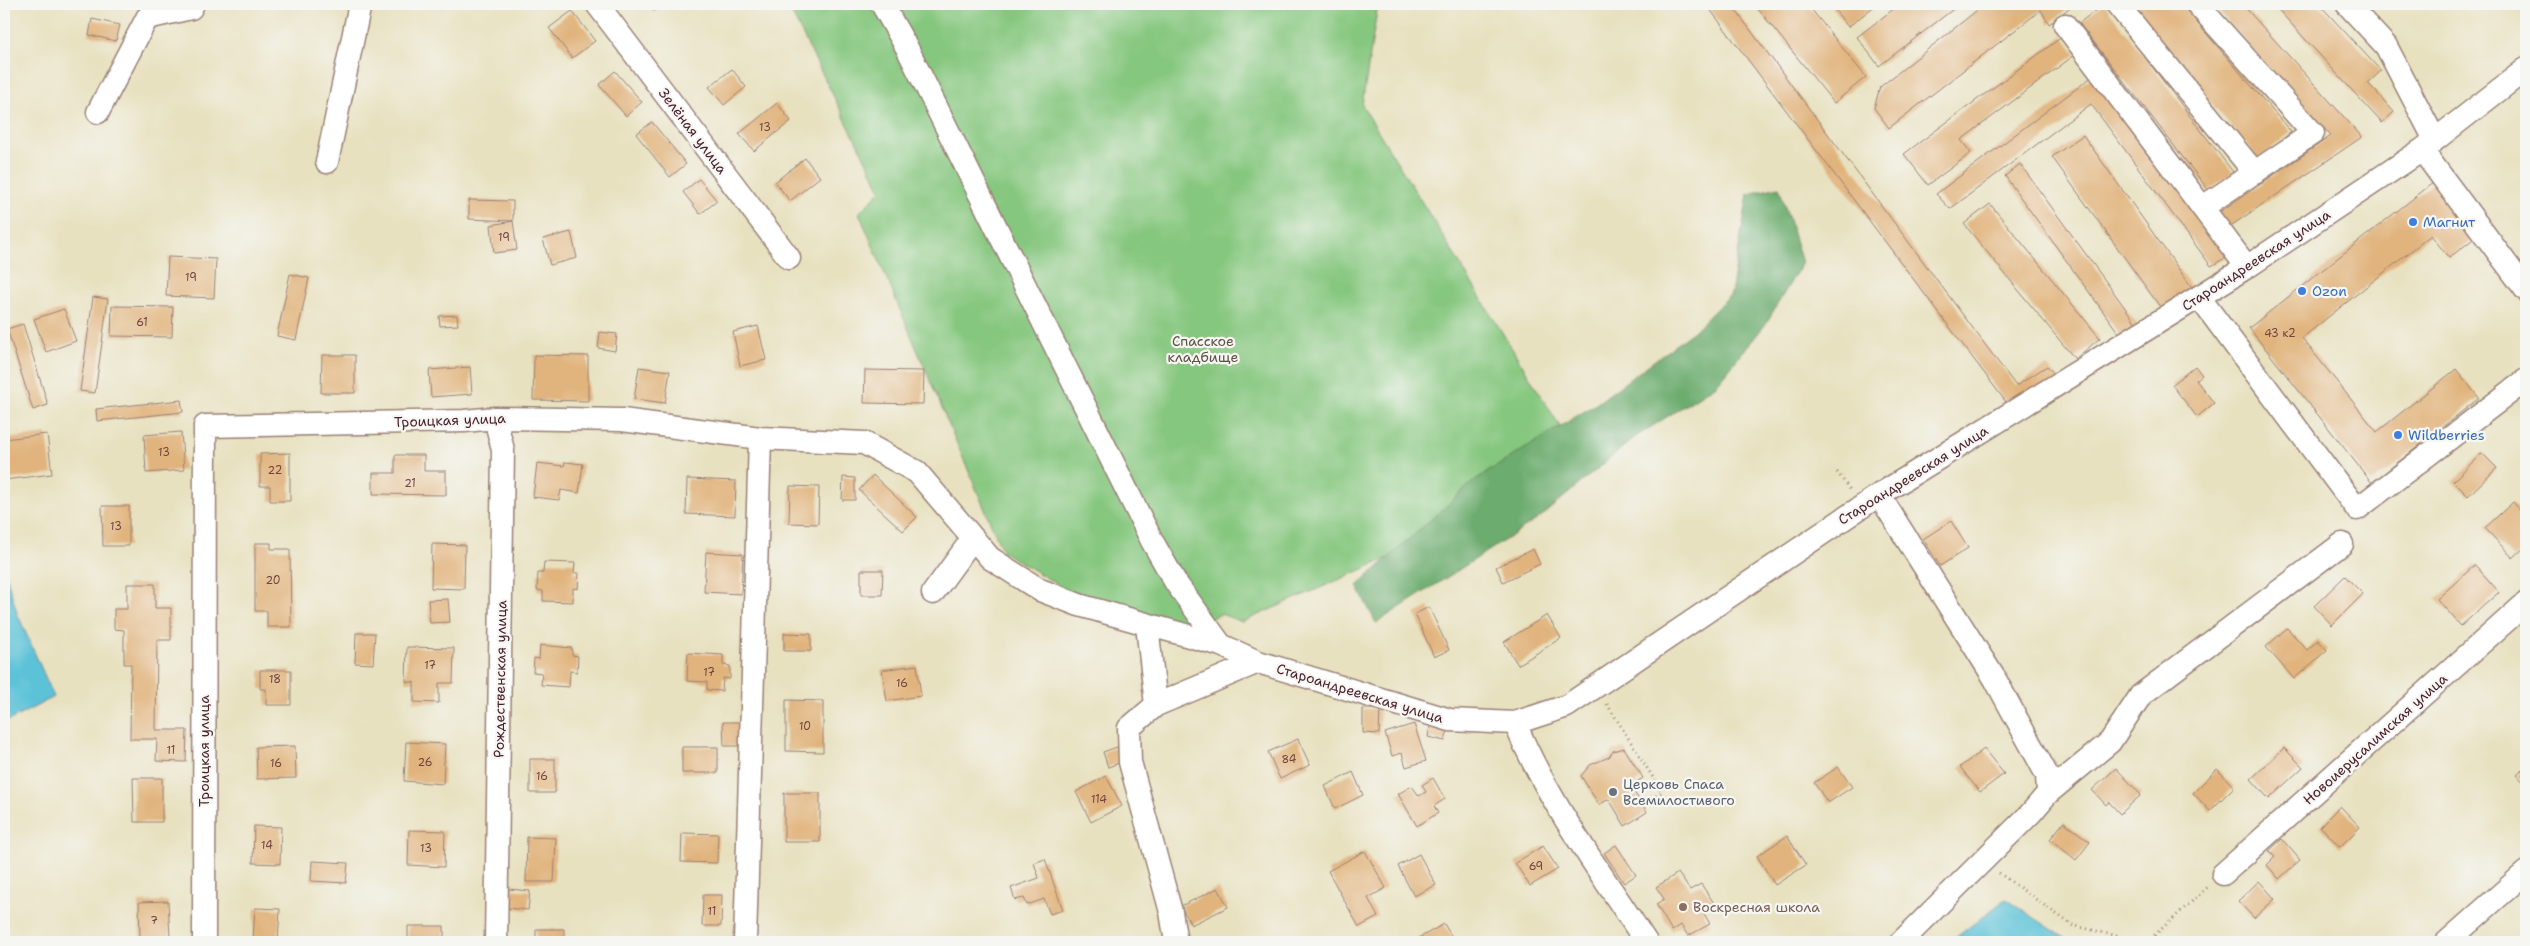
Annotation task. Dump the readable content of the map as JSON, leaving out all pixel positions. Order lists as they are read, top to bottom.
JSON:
{
  "streets": {
    "street": [
      "Зелёная улица",
      "Староандреевская улица",
      "Троицкая улица",
      "Рождественская улица",
      "Новоиерусалимская улица"
    ]
  },
  "crossings": [
    ["Староандреевская улица", "Троицкая улица"],
    ["Троицкая улица", "Рождественская улица"]
  ],
  "parks": ["Спасское кладбище"],
  "places": [
    "Магнит",
    "Ozon",
    "Wildberries",
    "Церковь Спаса Всемилостивого",
    "Воскресная школа"
  ],
  "house_numbers": [
    "13",
    "19",
    "19",
    "61",
    "43 к2",
    "13",
    "22",
    "21",
    "13",
    "20",
    "17",
    "17",
    "18",
    "16",
    "10",
    "11",
    "84",
    "26",
    "16",
    "16",
    "114",
    "14",
    "13",
    "69",
    "11",
    "7"
  ]
}
